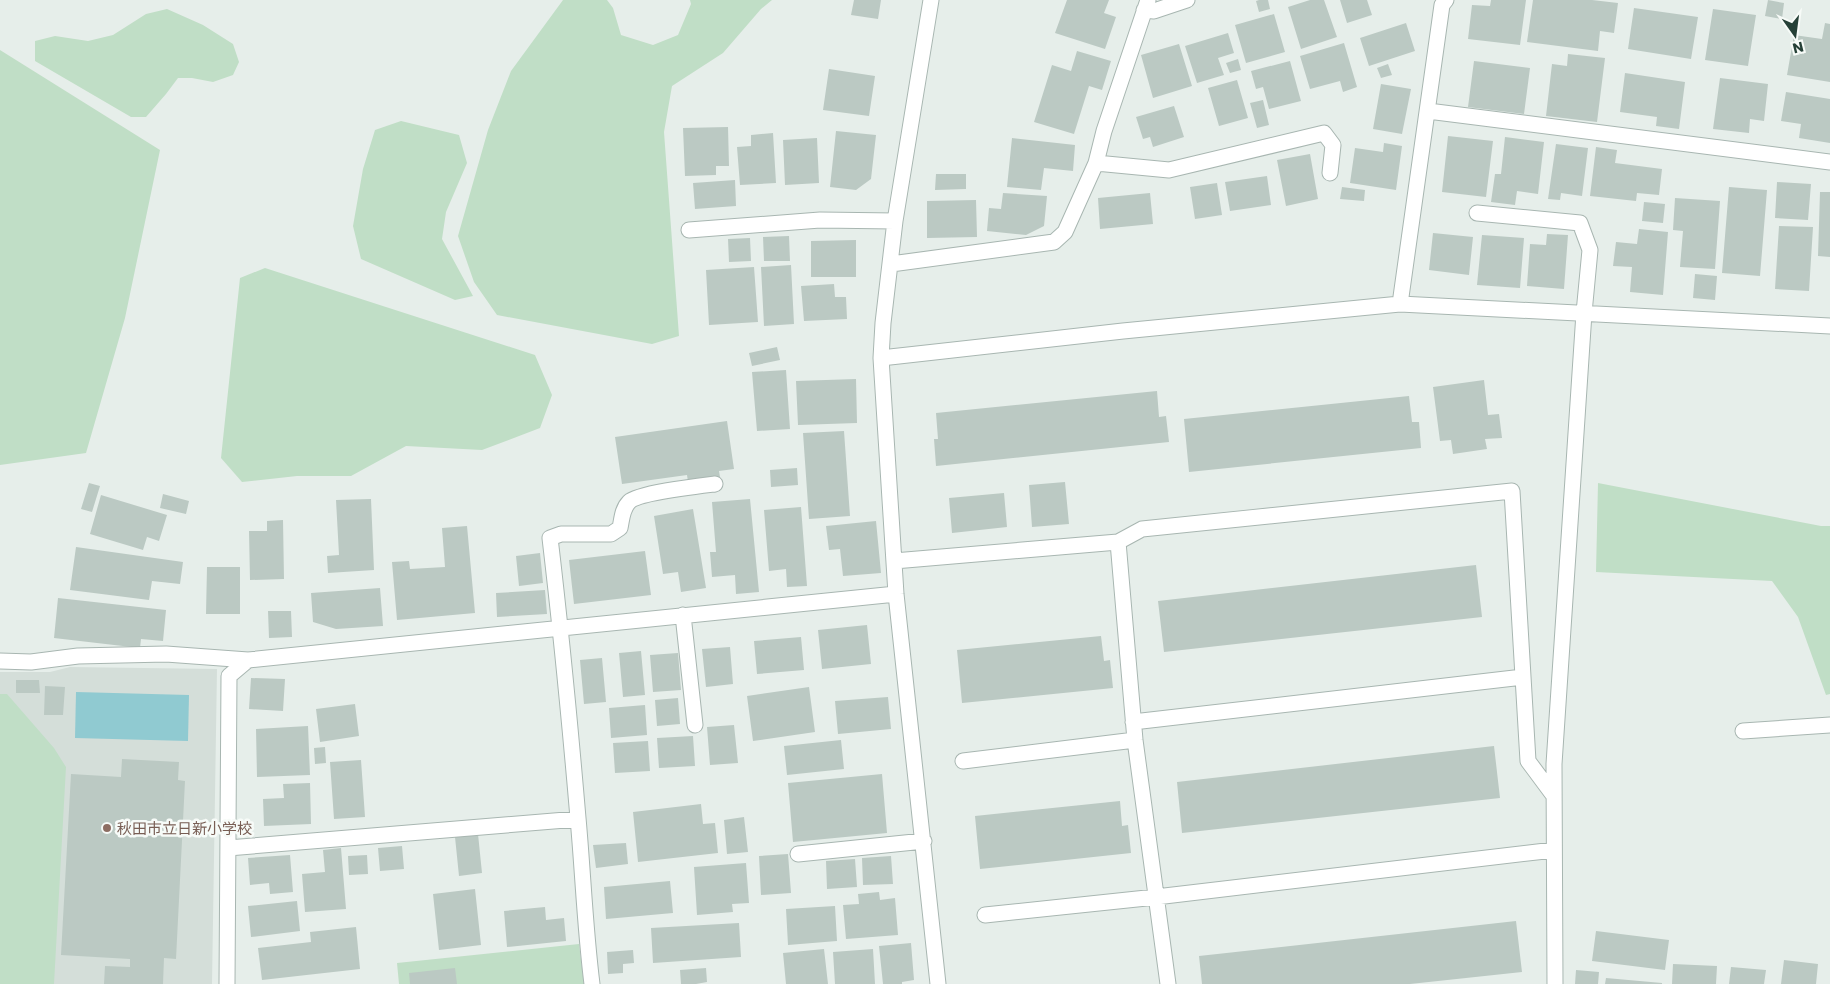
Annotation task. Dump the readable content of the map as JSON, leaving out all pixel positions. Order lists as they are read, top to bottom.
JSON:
{
  "places": ["秋田市立日新小学校"],
  "north": "bottom"
}
